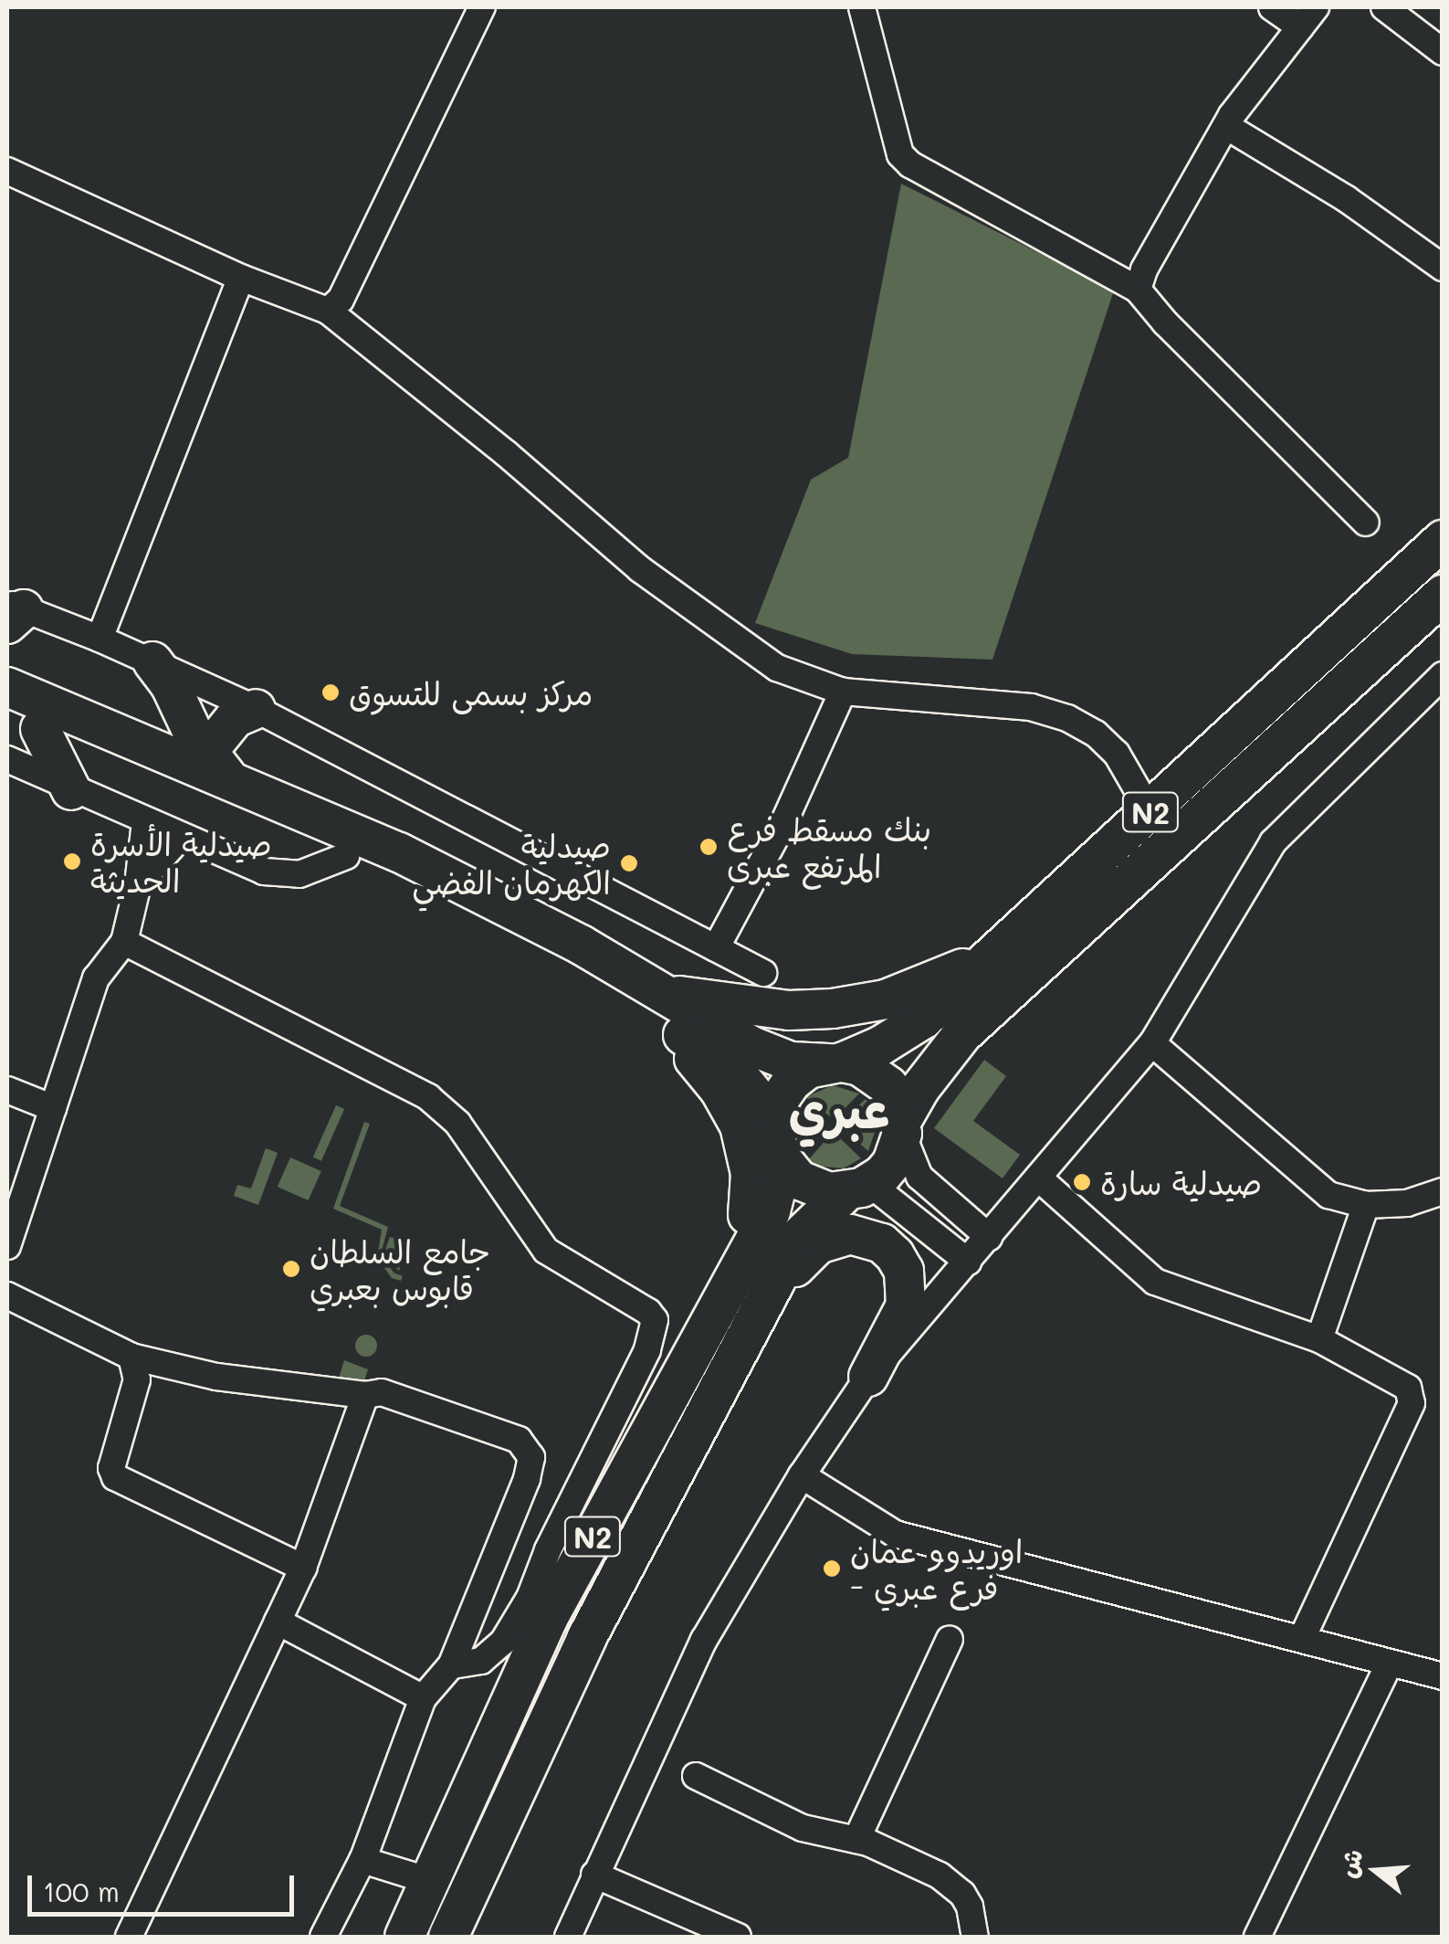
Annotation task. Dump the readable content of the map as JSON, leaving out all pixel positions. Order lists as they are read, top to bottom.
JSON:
{
  "streets": {
    "highway": ["N2"]
  },
  "districts": ["عبري"],
  "places": [
    "مركز بسمى للتسوق",
    "بنك مسقط فرع المرتفع عبرى",
    "صيدلية الأسرة الحديثة",
    "صيدلية الكهرمان الفضي",
    "صيدلية سارة",
    "جامع السلطان قابوس بعبري",
    "اوريدوو عمان - فرع عبري"
  ],
  "scale_bar": "100 m",
  "north": "left"
}
